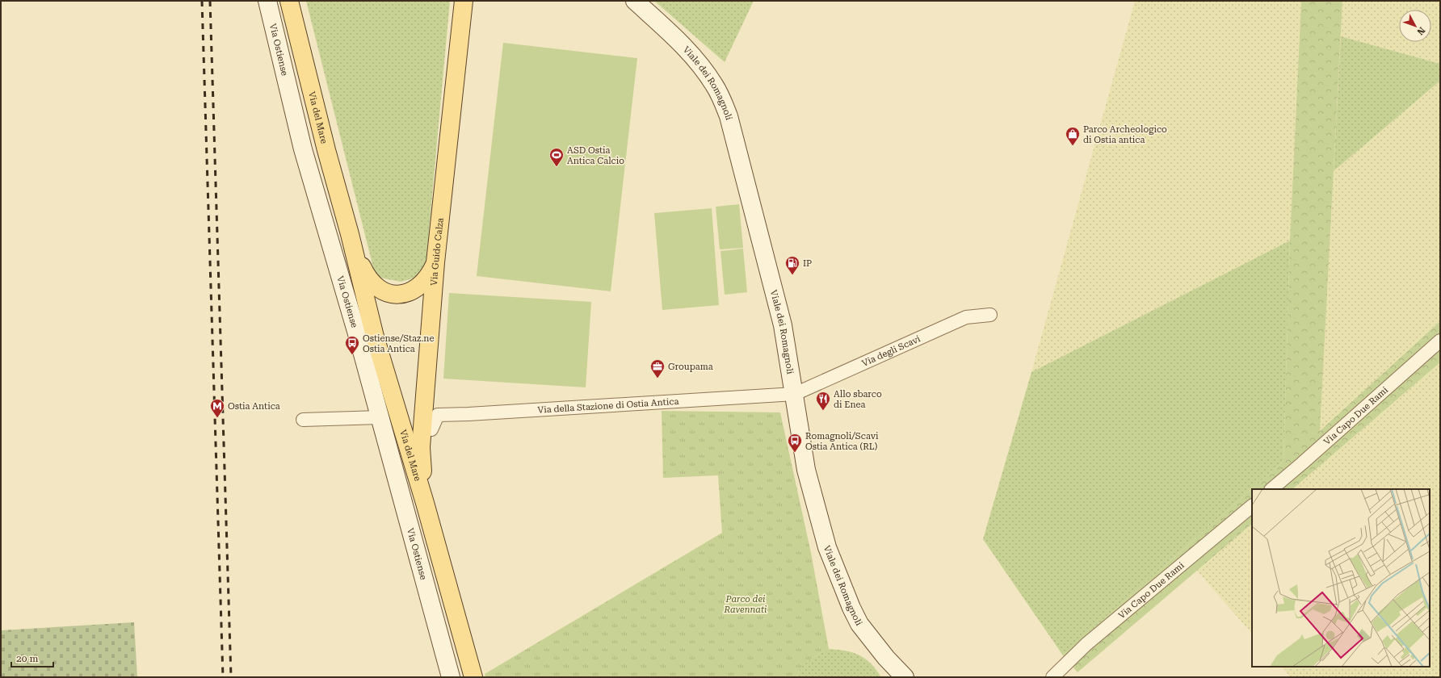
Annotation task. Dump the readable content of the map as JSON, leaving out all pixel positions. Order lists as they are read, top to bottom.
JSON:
{
  "streets": {
    "main road": [
      "Via Ostiense",
      "Viale dei Romagnoli",
      "Via del Mare",
      "Via Guido Calza"
    ],
    "street": ["Via degli Scavi", "Via della Stazione di Ostia Antica", "Via Capo Due Rami"]
  },
  "crossings": [
    ["Viale dei Romagnoli", "Via degli Scavi"],
    ["Viale dei Romagnoli", "Via della Stazione di Ostia Antica"],
    ["Via del Mare", "Via Guido Calza"],
    ["Via degli Scavi", "Via della Stazione di Ostia Antica"]
  ],
  "parks": ["Parco dei Ravennati"],
  "places": {
    "shop": ["Parco Archeologico di Ostia antica"],
    "sports": ["ASD Ostia Antica Calcio"],
    "fuel station": ["IP"],
    "bus stop": ["Ostiense/Staz.ne Ostia Antica", "Romagnoli/Scavi Ostia Antica (RL)"],
    "office": ["Groupama"],
    "restaurant": ["Allo sbarco di Enea"],
    "metro station": ["Ostia Antica"]
  },
  "scale_bar": "20 m",
  "north": "bottom right"
}
